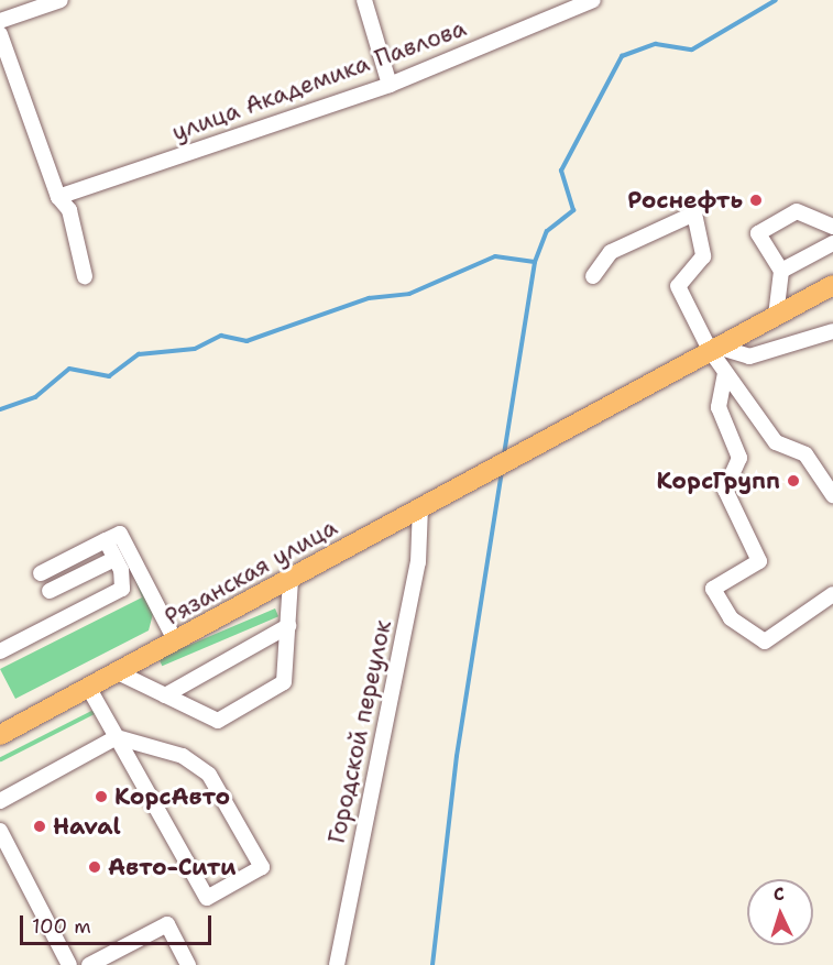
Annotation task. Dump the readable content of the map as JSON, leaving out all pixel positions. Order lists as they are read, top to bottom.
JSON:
{
  "streets": {
    "main road": ["Рязанская улица"],
    "street": ["улица Академика Павлова", "Городской переулок"]
  },
  "crossings": [
    ["Рязанская улица", "Городской переулок"]
  ],
  "places": [
    "Роснефть",
    "КорсГрупп",
    "КорсАвто",
    "Haval",
    "Авто-Сити"
  ],
  "scale_bar": "100 m",
  "north": "top"
}
